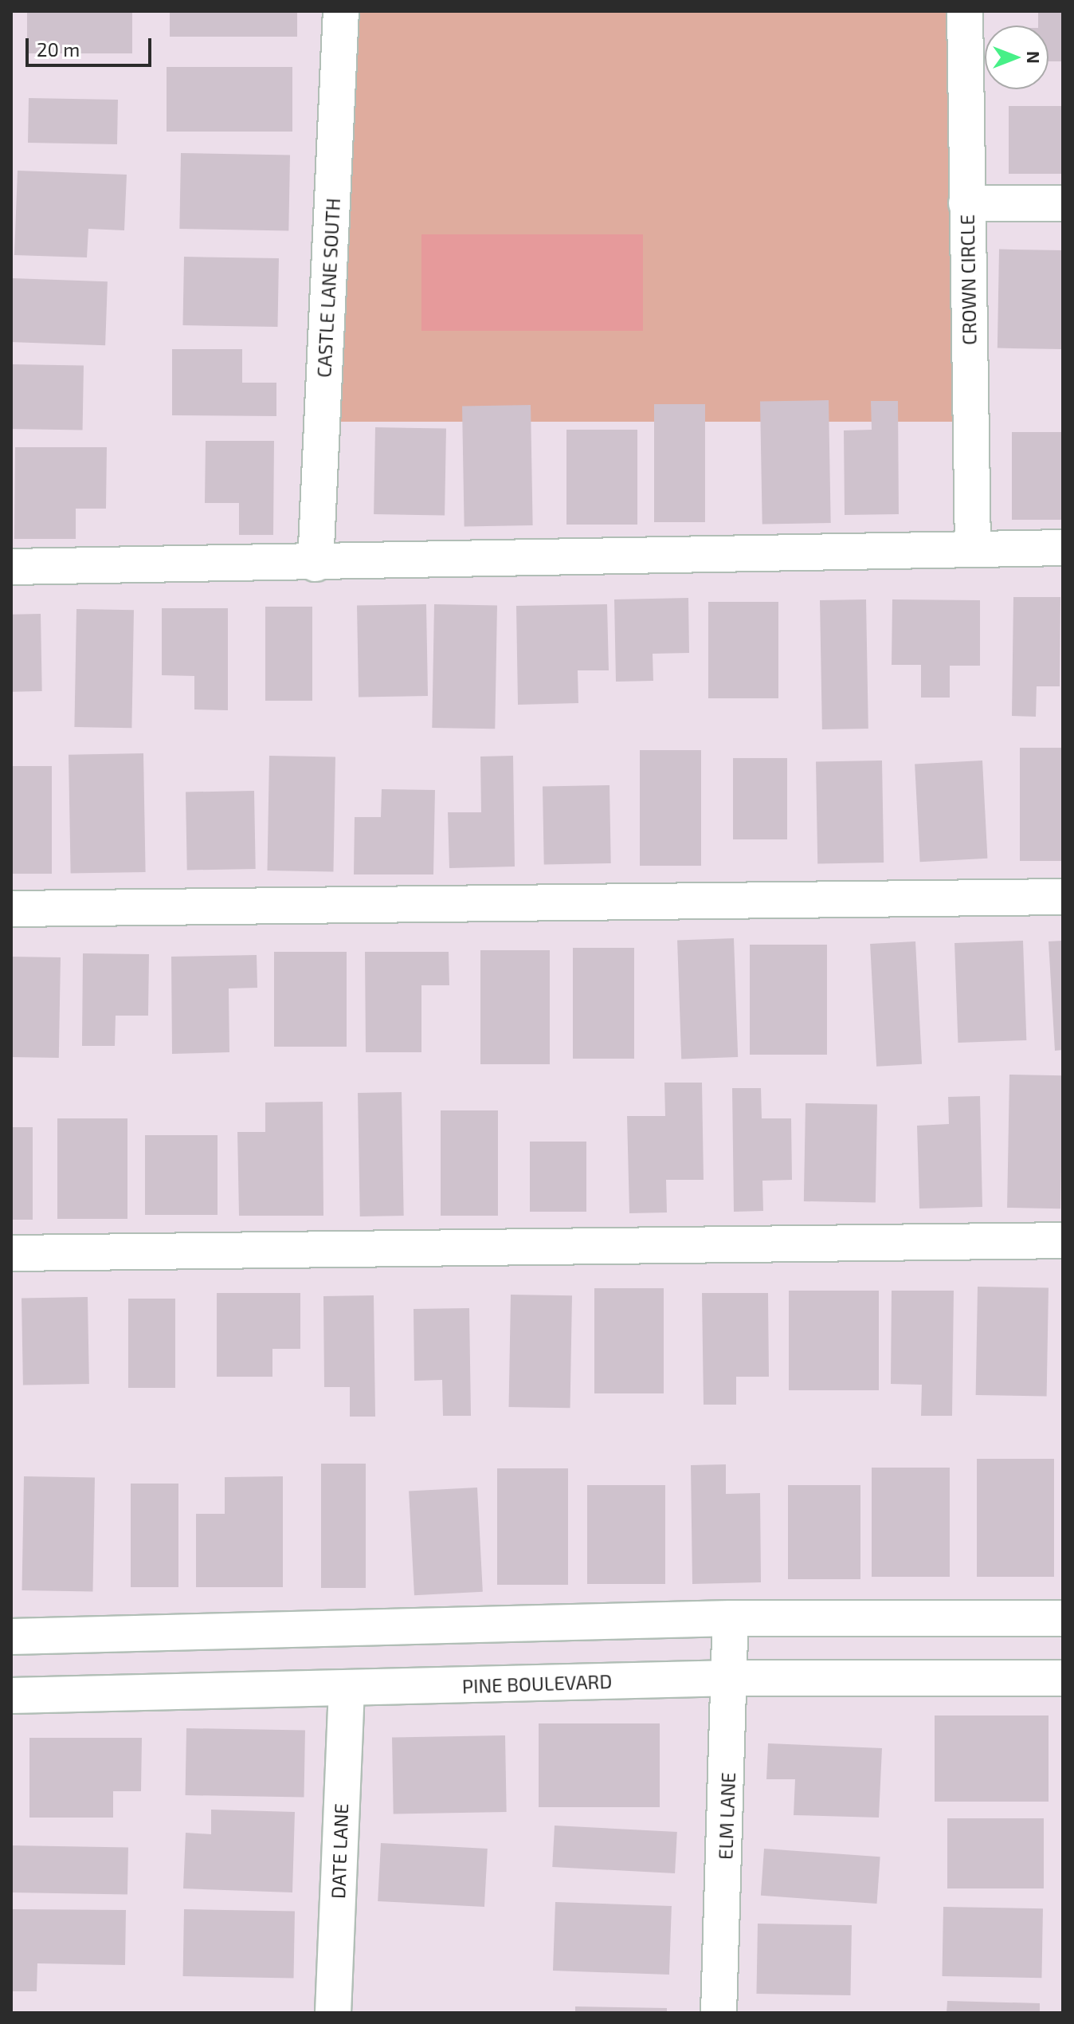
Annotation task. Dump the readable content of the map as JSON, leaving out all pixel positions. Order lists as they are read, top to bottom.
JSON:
{
  "streets": {
    "street": [
      "CROWN CIRCLE",
      "CASTLE LANE SOUTH",
      "PINE BOULEVARD",
      "ELM LANE",
      "DATE LANE"
    ]
  },
  "crossings": [
    ["PINE BOULEVARD", "ELM LANE"],
    ["PINE BOULEVARD", "DATE LANE"]
  ],
  "scale_bar": "20 m",
  "north": "right"
}
